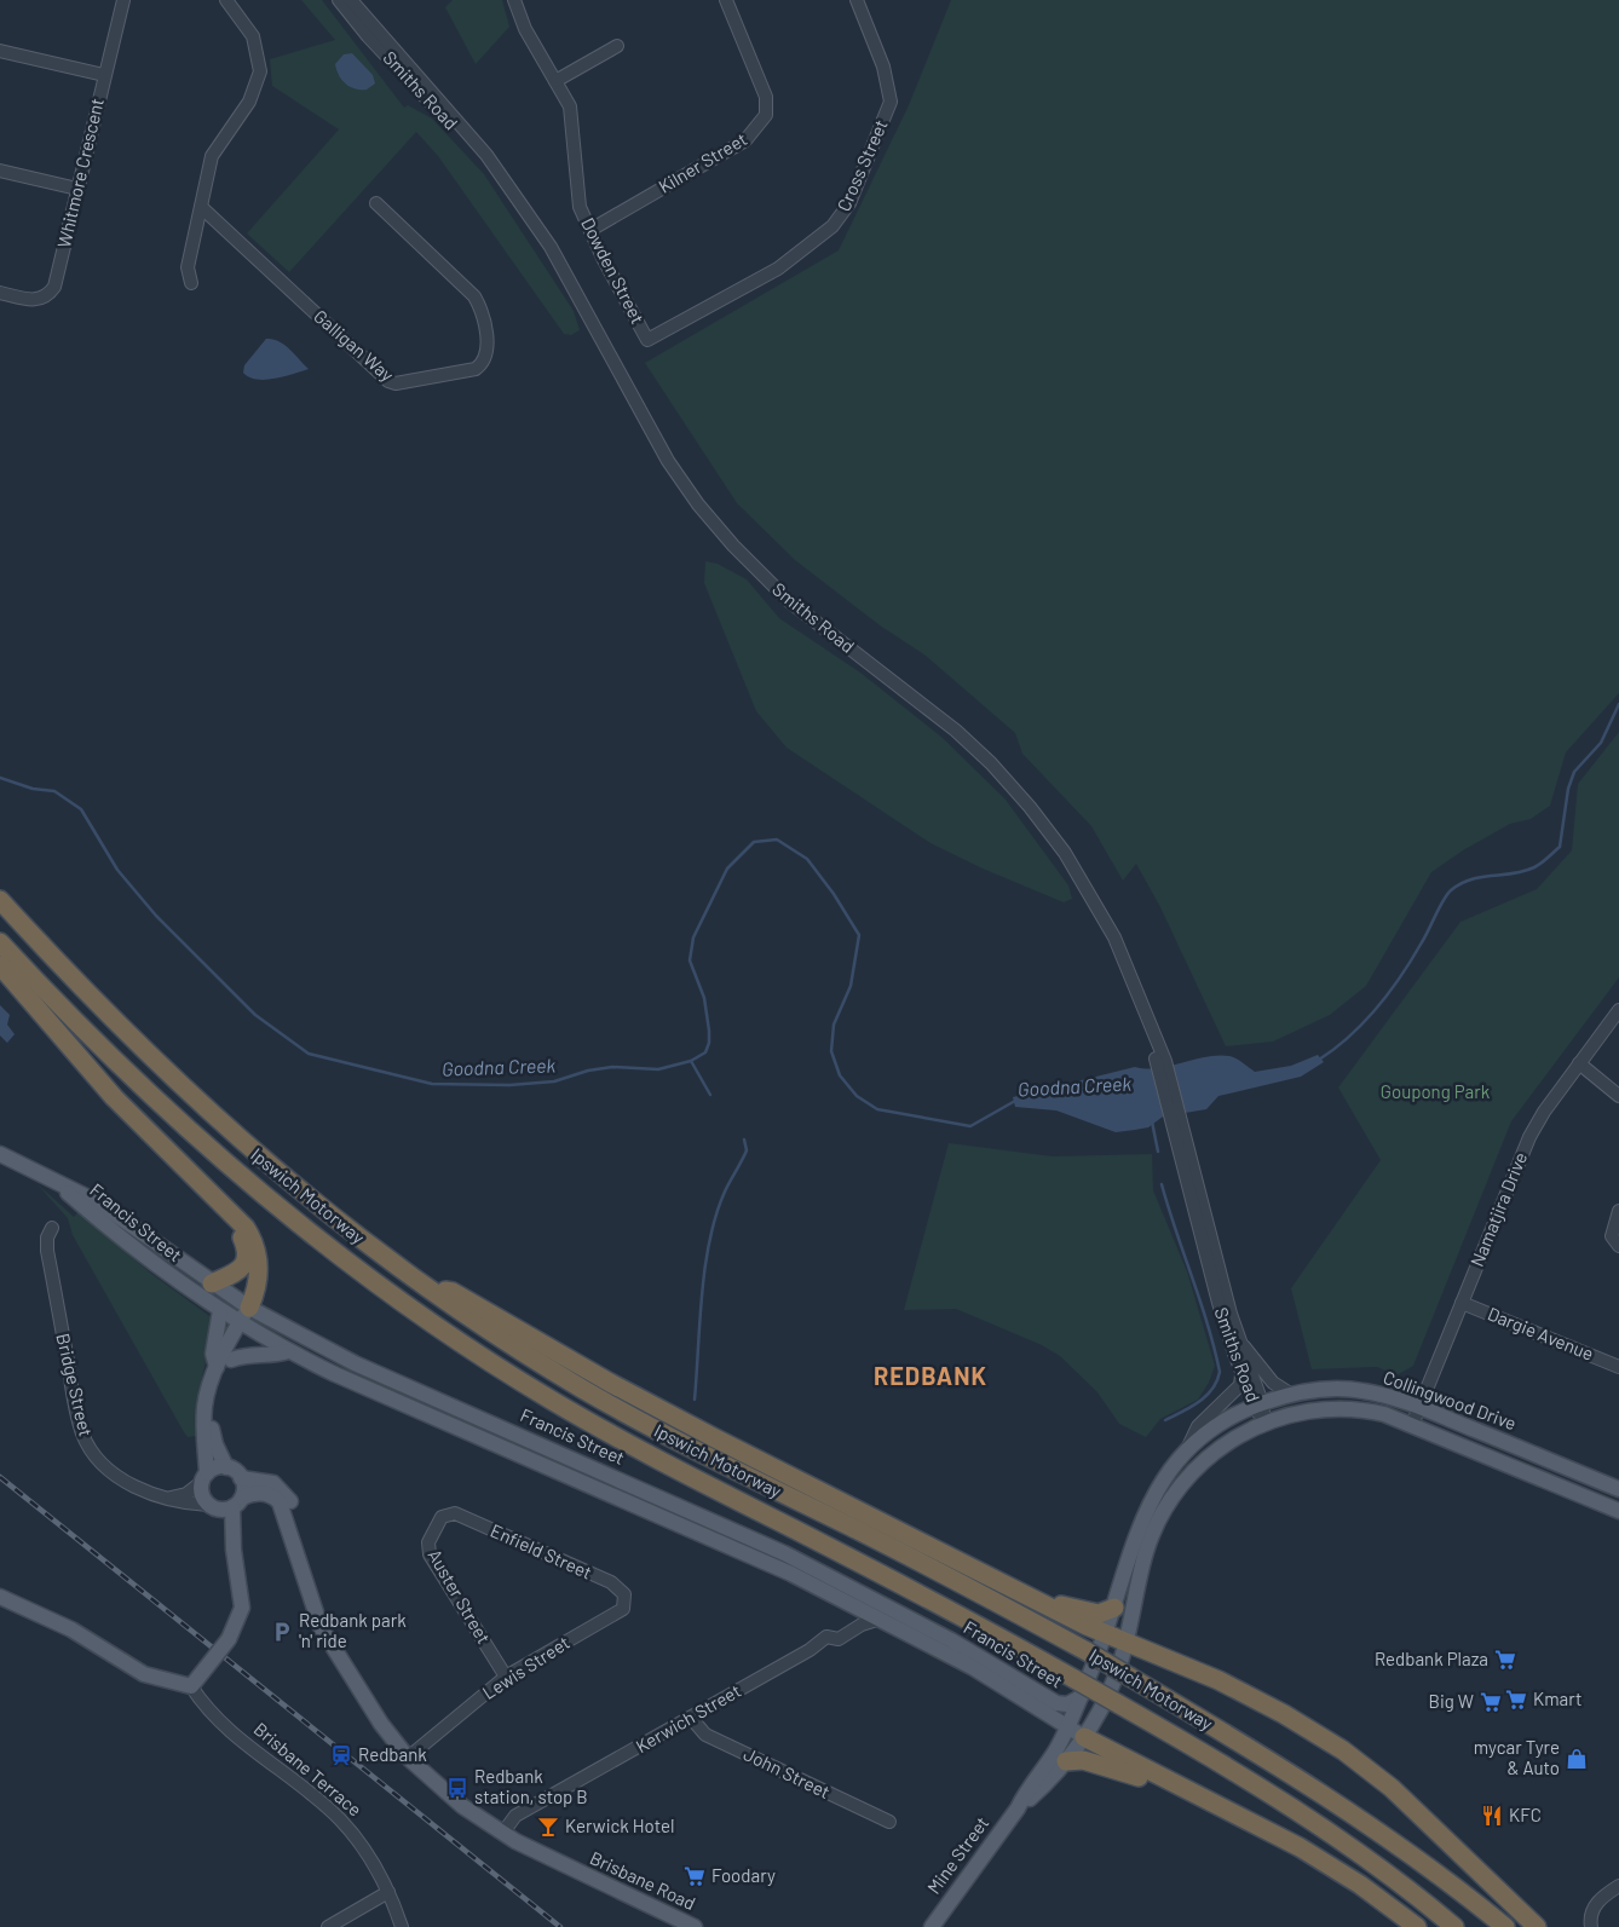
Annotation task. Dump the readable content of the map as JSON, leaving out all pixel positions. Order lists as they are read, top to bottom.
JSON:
{
  "streets": {
    "highway": ["Ipswich Motorway"],
    "main road": [
      "Francis Street",
      "Collingwood Drive",
      "Mine Street",
      "Brisbane Road"
    ],
    "street": [
      "Smiths Road",
      "Kilner Street",
      "Cross Street",
      "Whitmore Crescent",
      "Dowden Street",
      "Galligan Way",
      "Namatjira Drive",
      "Dargie Avenue",
      "Bridge Street",
      "Enfield Street",
      "Auster Street",
      "Lewis Street",
      "Kerwich Street",
      "Brisbane Terrace",
      "John Street"
    ]
  },
  "crossings": [
    ["Smiths Road", "Collingwood Drive"],
    ["Kilner Street", "Dowden Street"],
    ["Cross Street", "Dowden Street"],
    ["Namatjira Drive", "Dargie Avenue"],
    ["Namatjira Drive", "Collingwood Drive"],
    ["Francis Street", "Kerwich Street"],
    ["Francis Street", "Mine Street"],
    ["Bridge Street", "Brisbane Road"],
    ["Collingwood Drive", "Mine Street"],
    ["Enfield Street", "Auster Street"],
    ["Enfield Street", "Lewis Street"],
    ["Auster Street", "Lewis Street"],
    ["Lewis Street", "Brisbane Road"],
    ["Kerwich Street", "John Street"],
    ["Kerwich Street", "Brisbane Road"]
  ],
  "districts": ["REDBANK"],
  "water": ["Goodna Creek"],
  "parks": ["Goupong Park"],
  "places": {
    "parking": ["Redbank park 'n' ride"],
    "supermarket": [
      "Redbank Plaza",
      "Kmart",
      "Big W",
      "Foodary"
    ],
    "station": ["Redbank"],
    "shop": ["mycar Tyre & Auto"],
    "bus stop": ["Redbank station, stop B"],
    "restaurant": ["KFC"],
    "bar": ["Kerwick Hotel"]
  }
}
